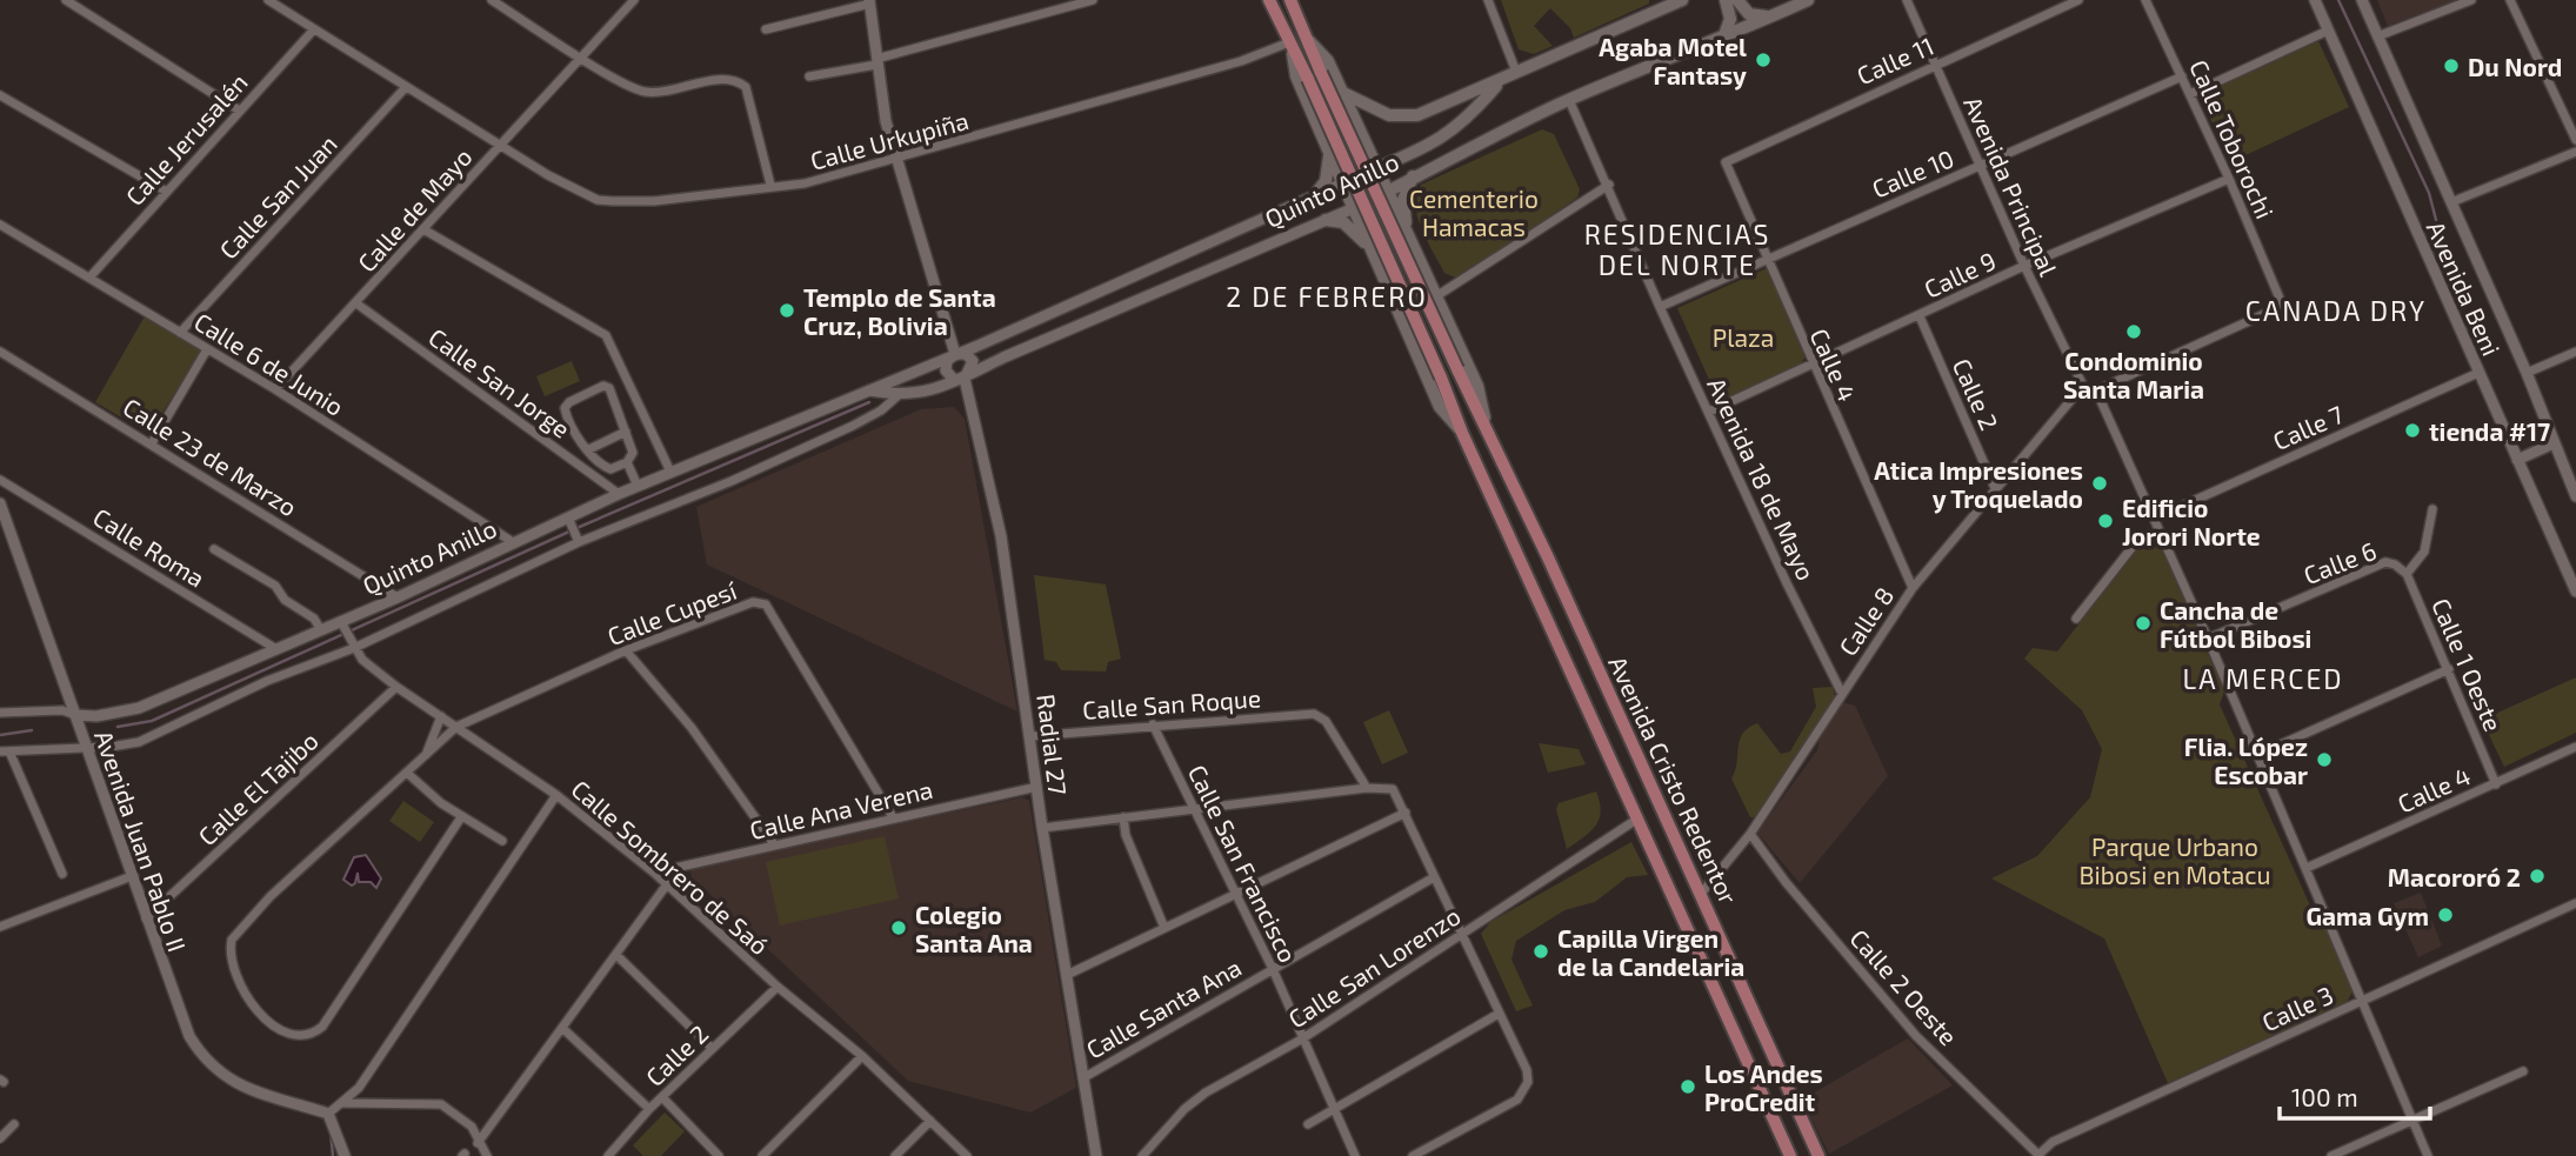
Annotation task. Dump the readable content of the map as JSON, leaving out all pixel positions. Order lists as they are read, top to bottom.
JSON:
{
  "streets": {
    "highway": ["Avenida Cristo Redentor"],
    "main road": ["Quinto Anillo"],
    "street": [
      "Calle 11",
      "Calle Jerusalén",
      "Calle Toborochi",
      "Calle Urkupiña",
      "Calle 10",
      "Avenida Principal",
      "Calle San Juan",
      "Calle de Mayo",
      "Calle 9",
      "Avenida Beni",
      "Calle 6 de Junio",
      "Calle 4",
      "Calle San Jorge",
      "Calle 2",
      "Calle 7",
      "Calle 23 de Marzo",
      "Avenida 18 de Mayo",
      "Calle Roma",
      "Calle 6",
      "Calle Cupesí",
      "Calle 8",
      "Calle 1 Oeste",
      "Calle San Roque",
      "Radial 27",
      "Calle El Tajibo",
      "Calle Ana Verena",
      "Avenida Juan Pablo II",
      "Calle San Francisco",
      "Calle Sombrero de Saó",
      "Calle San Lorenzo",
      "Calle 2 Oeste",
      "Calle Santa Ana",
      "Calle 3"
    ]
  },
  "crossings": [
    ["Calle 11", "Avenida Principal"],
    ["Calle 11", "Calle 4"],
    ["Calle Jerusalén", "Calle Urkupiña"],
    ["Calle Jerusalén", "Calle 6 de Junio"],
    ["Calle Toborochi", "Calle 10"],
    ["Calle Toborochi", "Calle 9"],
    ["Calle Urkupiña", "Calle San Juan"],
    ["Calle Urkupiña", "Calle de Mayo"],
    ["Calle Urkupiña", "Avenida Cristo Redentor"],
    ["Calle 10", "Avenida Principal"],
    ["Calle 10", "Calle 4"],
    ["Calle 10", "Avenida 18 de Mayo"],
    ["Avenida Principal", "Calle 9"],
    ["Avenida Principal", "Calle 8"],
    ["Quinto Anillo", "Calle 6 de Junio"],
    ["Quinto Anillo", "Calle San Jorge"],
    ["Quinto Anillo", "Calle 23 de Marzo"],
    ["Quinto Anillo", "Avenida 18 de Mayo"],
    ["Quinto Anillo", "Calle Roma"],
    ["Quinto Anillo", "Radial 27"],
    ["Quinto Anillo", "Avenida Cristo Redentor"],
    ["Quinto Anillo", "Avenida Juan Pablo II"],
    ["Quinto Anillo", "Calle Sombrero de Saó"],
    ["Calle San Juan", "Calle 6 de Junio"],
    ["Calle de Mayo", "Calle 6 de Junio"],
    ["Calle de Mayo", "Calle San Jorge"],
    ["Calle 9", "Calle 4"],
    ["Calle 9", "Calle 2"],
    ["Calle 9", "Avenida 18 de Mayo"],
    ["Avenida Beni", "Calle 7"],
    ["Calle 4", "Calle 8"],
    ["Calle 4", "Calle 1 Oeste"],
    ["Calle 2", "Calle 8"],
    ["Calle 2", "Calle Sombrero de Saó"],
    ["Avenida 18 de Mayo", "Calle 8"],
    ["Calle 6", "Calle 1 Oeste"],
    ["Calle Cupesí", "Calle Ana Verena"],
    ["Calle Cupesí", "Calle Sombrero de Saó"],
    ["Calle 8", "Avenida Cristo Redentor"],
    ["Calle 8", "Calle 2 Oeste"],
    ["Calle San Roque", "Radial 27"],
    ["Calle San Roque", "Calle San Francisco"],
    ["Radial 27", "Calle Ana Verena"],
    ["Radial 27", "Calle Santa Ana"],
    ["Avenida Cristo Redentor", "Calle San Lorenzo"],
    ["Calle El Tajibo", "Avenida Juan Pablo II"],
    ["Calle El Tajibo", "Calle Sombrero de Saó"],
    ["Calle Ana Verena", "Calle Sombrero de Saó"],
    ["Calle San Francisco", "Calle San Lorenzo"],
    ["Calle San Francisco", "Calle Santa Ana"],
    ["Calle 2 Oeste", "Calle 3"]
  ],
  "districts": [
    "RESIDENCIAS DEL NORTE",
    "2 DE FEBRERO",
    "CANADA DRY",
    "LA MERCED"
  ],
  "parks": ["Cementerio Hamacas", "Plaza", "Parque Urbano Bibosi en Motacu"],
  "places": [
    "Agaba Motel Fantasy",
    "Du Nord",
    "Templo de Santa Cruz, Bolivia",
    "Condominio Santa Maria",
    "tienda #17",
    "Atica Impresiones y Troquelado",
    "Edificio Jorori Norte",
    "Cancha de Fútbol Bibosi",
    "Flia. López Escobar",
    "Macororó 2",
    "Gama Gym",
    "Colegio Santa Ana",
    "Capilla Virgen de la Candelaria",
    "Los Andes ProCredit"
  ],
  "scale_bar": "100 m"
}
